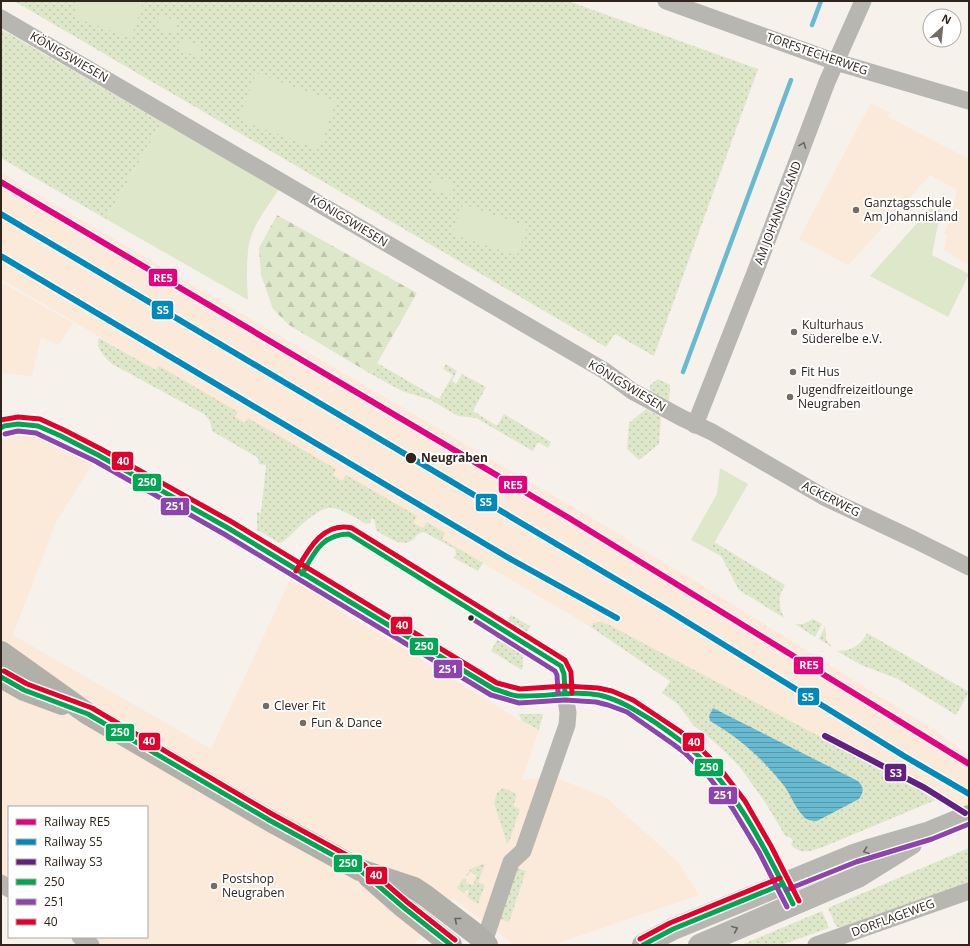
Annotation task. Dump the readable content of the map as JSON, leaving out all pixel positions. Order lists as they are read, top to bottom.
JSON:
{
  "streets": {
    "street": [
      "TORFSTECHERWEG",
      "KÖNIGSWIESEN",
      "AM JOHANNISLAND",
      "ACKERWEG",
      "DORFLAGEWEG"
    ]
  },
  "crossings": [
    ["TORFSTECHERWEG", "AM JOHANNISLAND"],
    ["KÖNIGSWIESEN", "AM JOHANNISLAND"],
    ["KÖNIGSWIESEN", "ACKERWEG"],
    ["AM JOHANNISLAND", "ACKERWEG"]
  ],
  "one_way": ["AM JOHANNISLAND"],
  "places": [
    "Ganztagsschule Am Johannisland",
    "Kulturhaus Süderelbe e.V.",
    "Fit Hus",
    "Jugendfreizeitlounge Neugraben",
    "Neugraben",
    "Clever Fit",
    "Fun & Dance",
    "Postshop Neugraben"
  ],
  "lines": [
    "rail line RE5",
    "rail line S5",
    "transit line 40",
    "transit line 250",
    "transit line 251",
    "rail line S3"
  ],
  "legend": [
    "Railway RE5",
    "Railway S5",
    "Railway S3",
    "250",
    "251",
    "40"
  ],
  "north": "top right"
}
